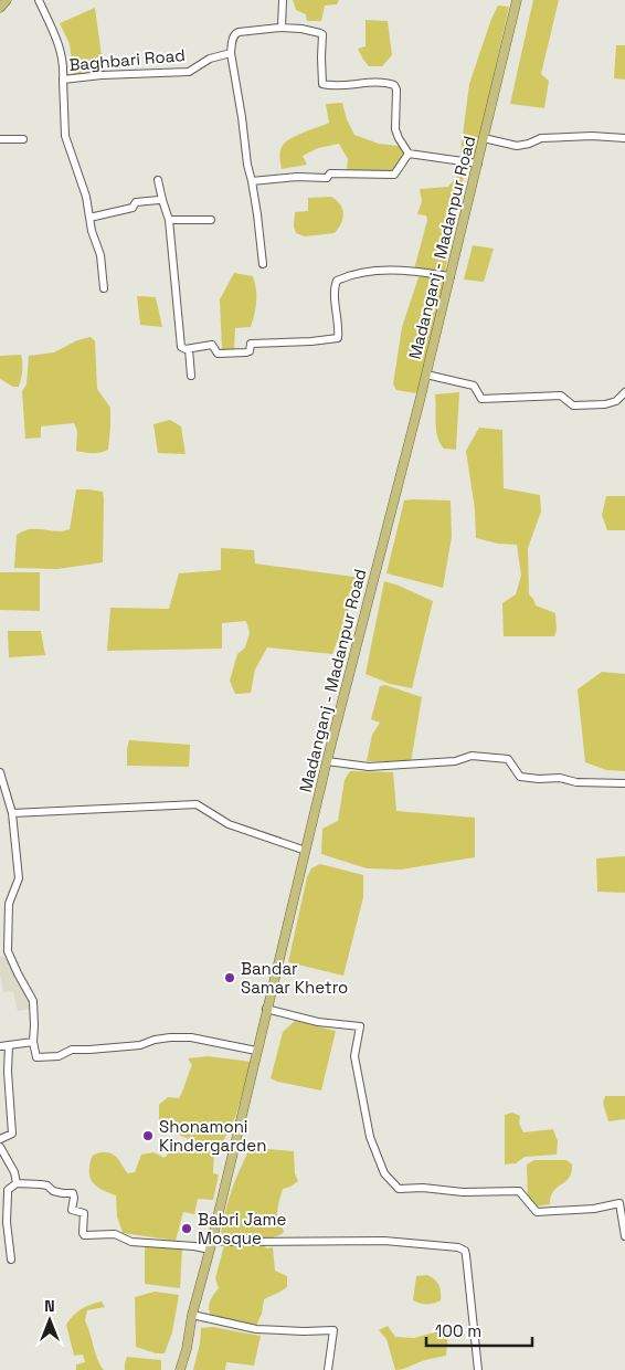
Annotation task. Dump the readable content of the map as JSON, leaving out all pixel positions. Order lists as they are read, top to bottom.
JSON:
{
  "streets": {
    "main road": ["Madanganj - Madanpur Road"],
    "street": ["Baghbari Road"]
  },
  "places": ["Bandar Samar Khetro", "Shonamoni Kindergarden", "Babri Jame Mosque"],
  "scale_bar": "100 m",
  "north": "top"
}
